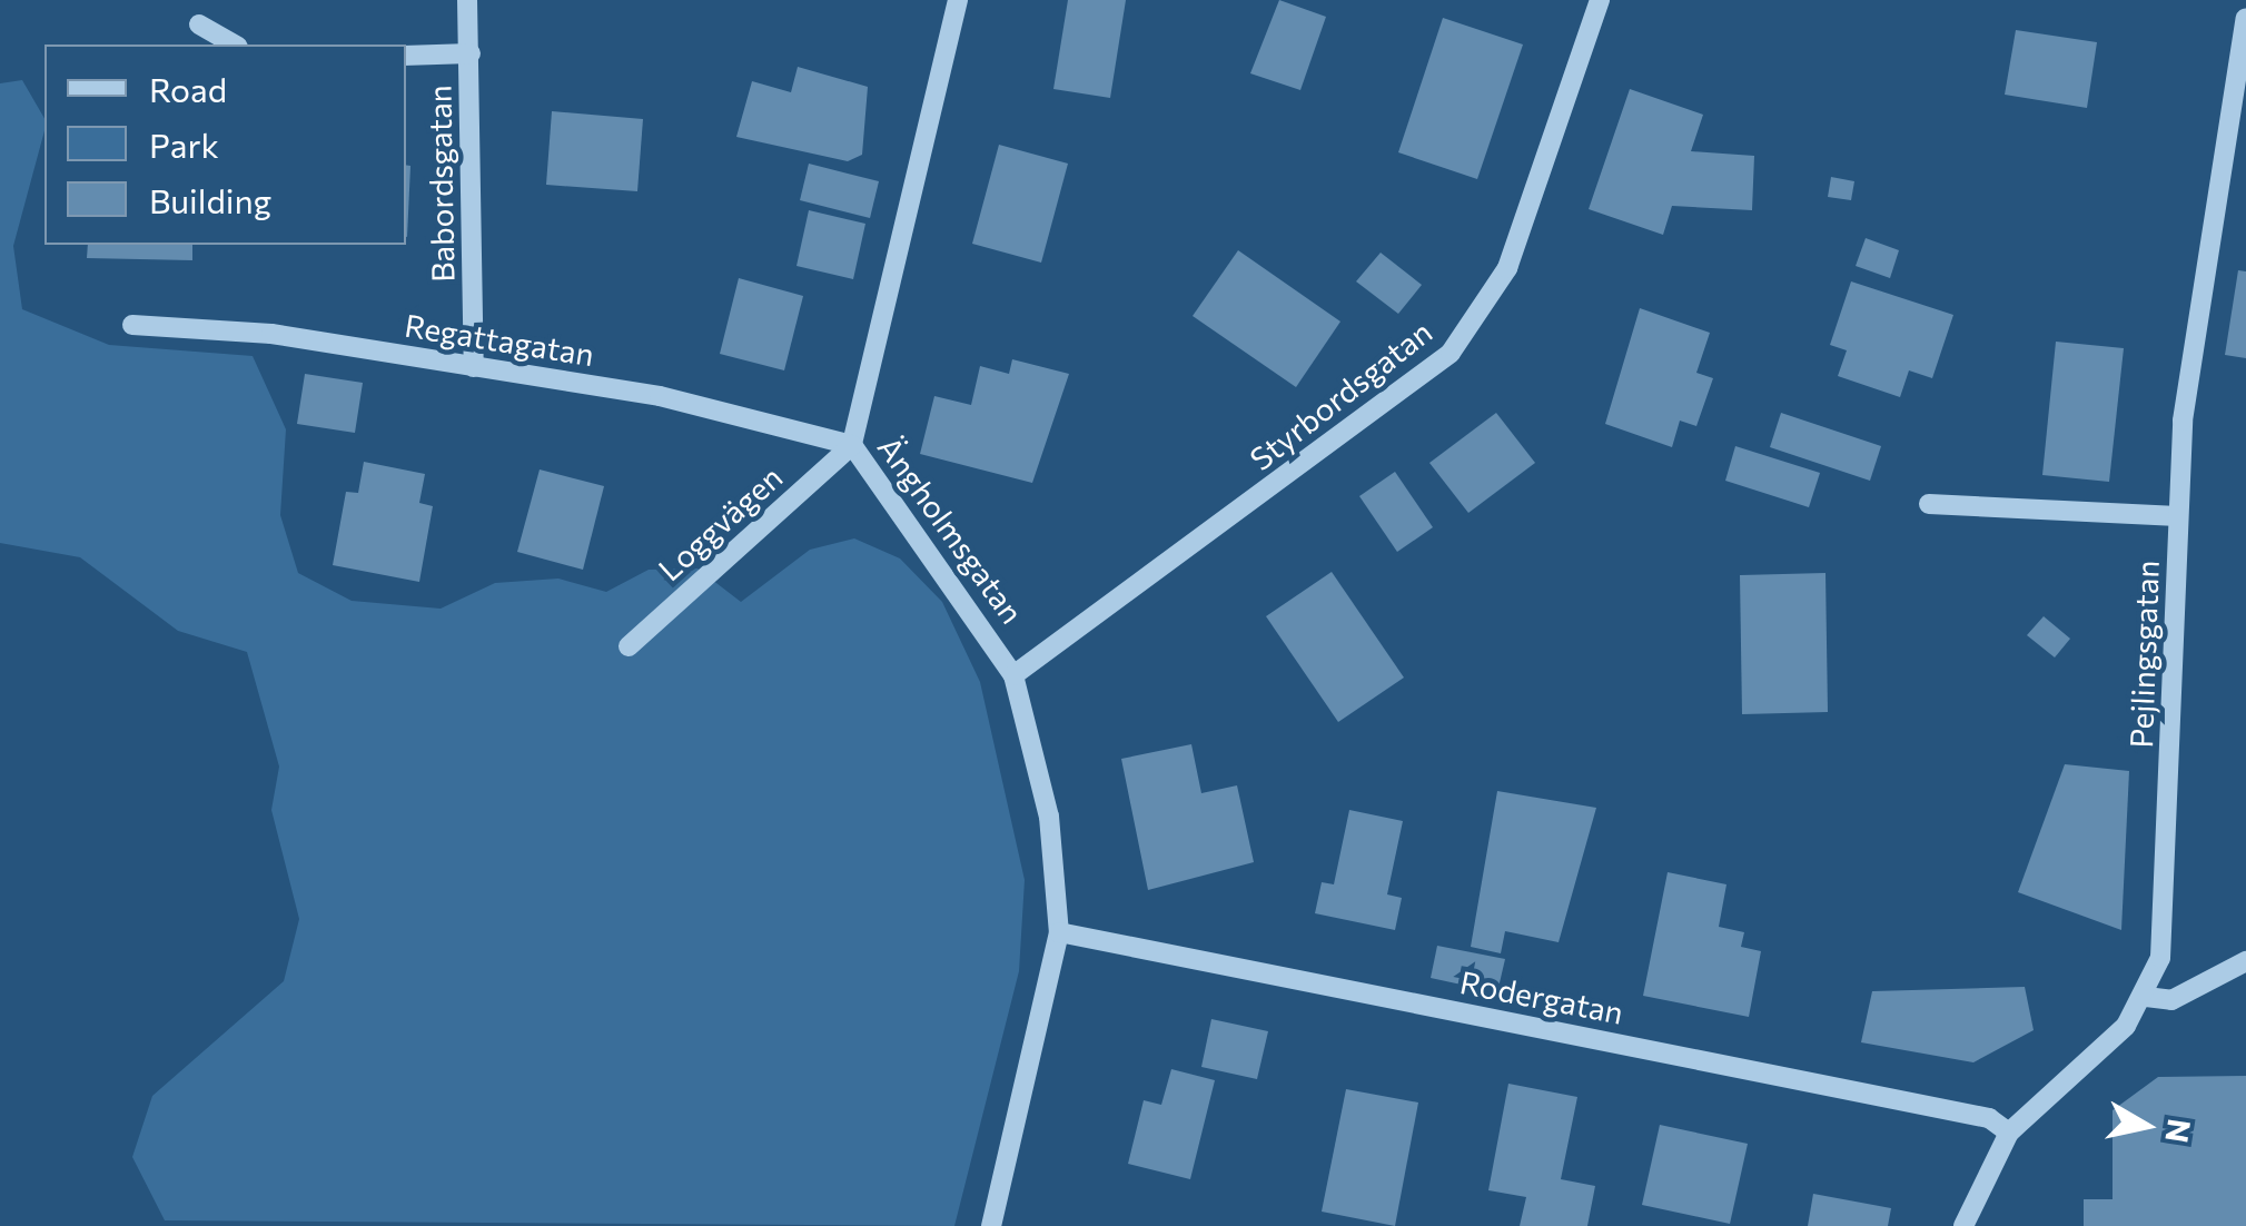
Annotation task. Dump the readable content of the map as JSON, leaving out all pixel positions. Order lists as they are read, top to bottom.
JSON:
{
  "streets": {
    "street": [
      "Babordsgatan",
      "Regattagatan",
      "Styrbordsgatan",
      "Loggvägen",
      "Ängholmsgatan",
      "Pejlingsgatan",
      "Rodergatan"
    ]
  },
  "crossings": [
    ["Babordsgatan", "Regattagatan"],
    ["Regattagatan", "Loggvägen"],
    ["Regattagatan", "Ängholmsgatan"],
    ["Styrbordsgatan", "Ängholmsgatan"],
    ["Loggvägen", "Ängholmsgatan"],
    ["Ängholmsgatan", "Rodergatan"],
    ["Pejlingsgatan", "Rodergatan"]
  ],
  "legend": ["Road", "Park", "Building"],
  "north": "right"
}
